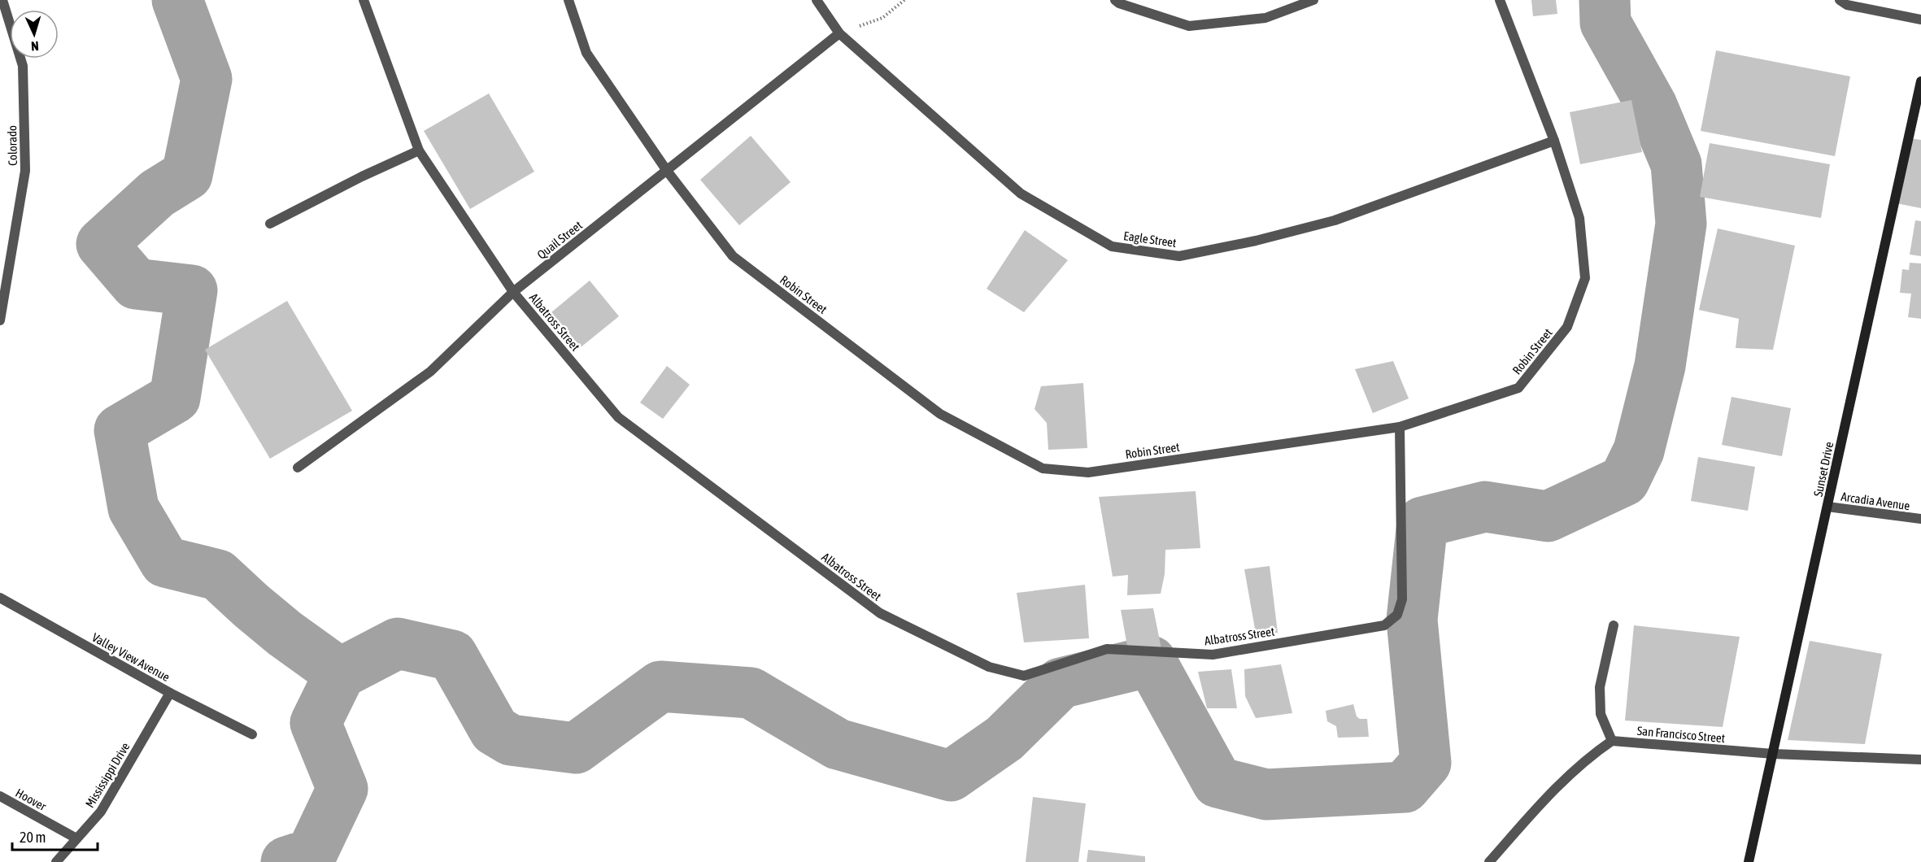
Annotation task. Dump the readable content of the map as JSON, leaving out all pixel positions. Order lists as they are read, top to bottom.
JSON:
{
  "streets": {
    "street": [
      "Colorado",
      "Eagle Street",
      "Quail Street",
      "Robin Street",
      "Albatross Street",
      "Sunset Drive",
      "Arcadia Avenue",
      "Valley View Avenue",
      "San Francisco Street",
      "Mississippi Drive",
      "Hoover"
    ]
  },
  "crossings": [
    ["Eagle Street", "Quail Street"],
    ["Eagle Street", "Robin Street"],
    ["Quail Street", "Robin Street"],
    ["Quail Street", "Albatross Street"],
    ["Robin Street", "Albatross Street"],
    ["Sunset Drive", "Arcadia Avenue"],
    ["Sunset Drive", "San Francisco Street"],
    ["Valley View Avenue", "Mississippi Drive"],
    ["Mississippi Drive", "Hoover"]
  ],
  "scale_bar": "20 m",
  "north": "bottom"
}
